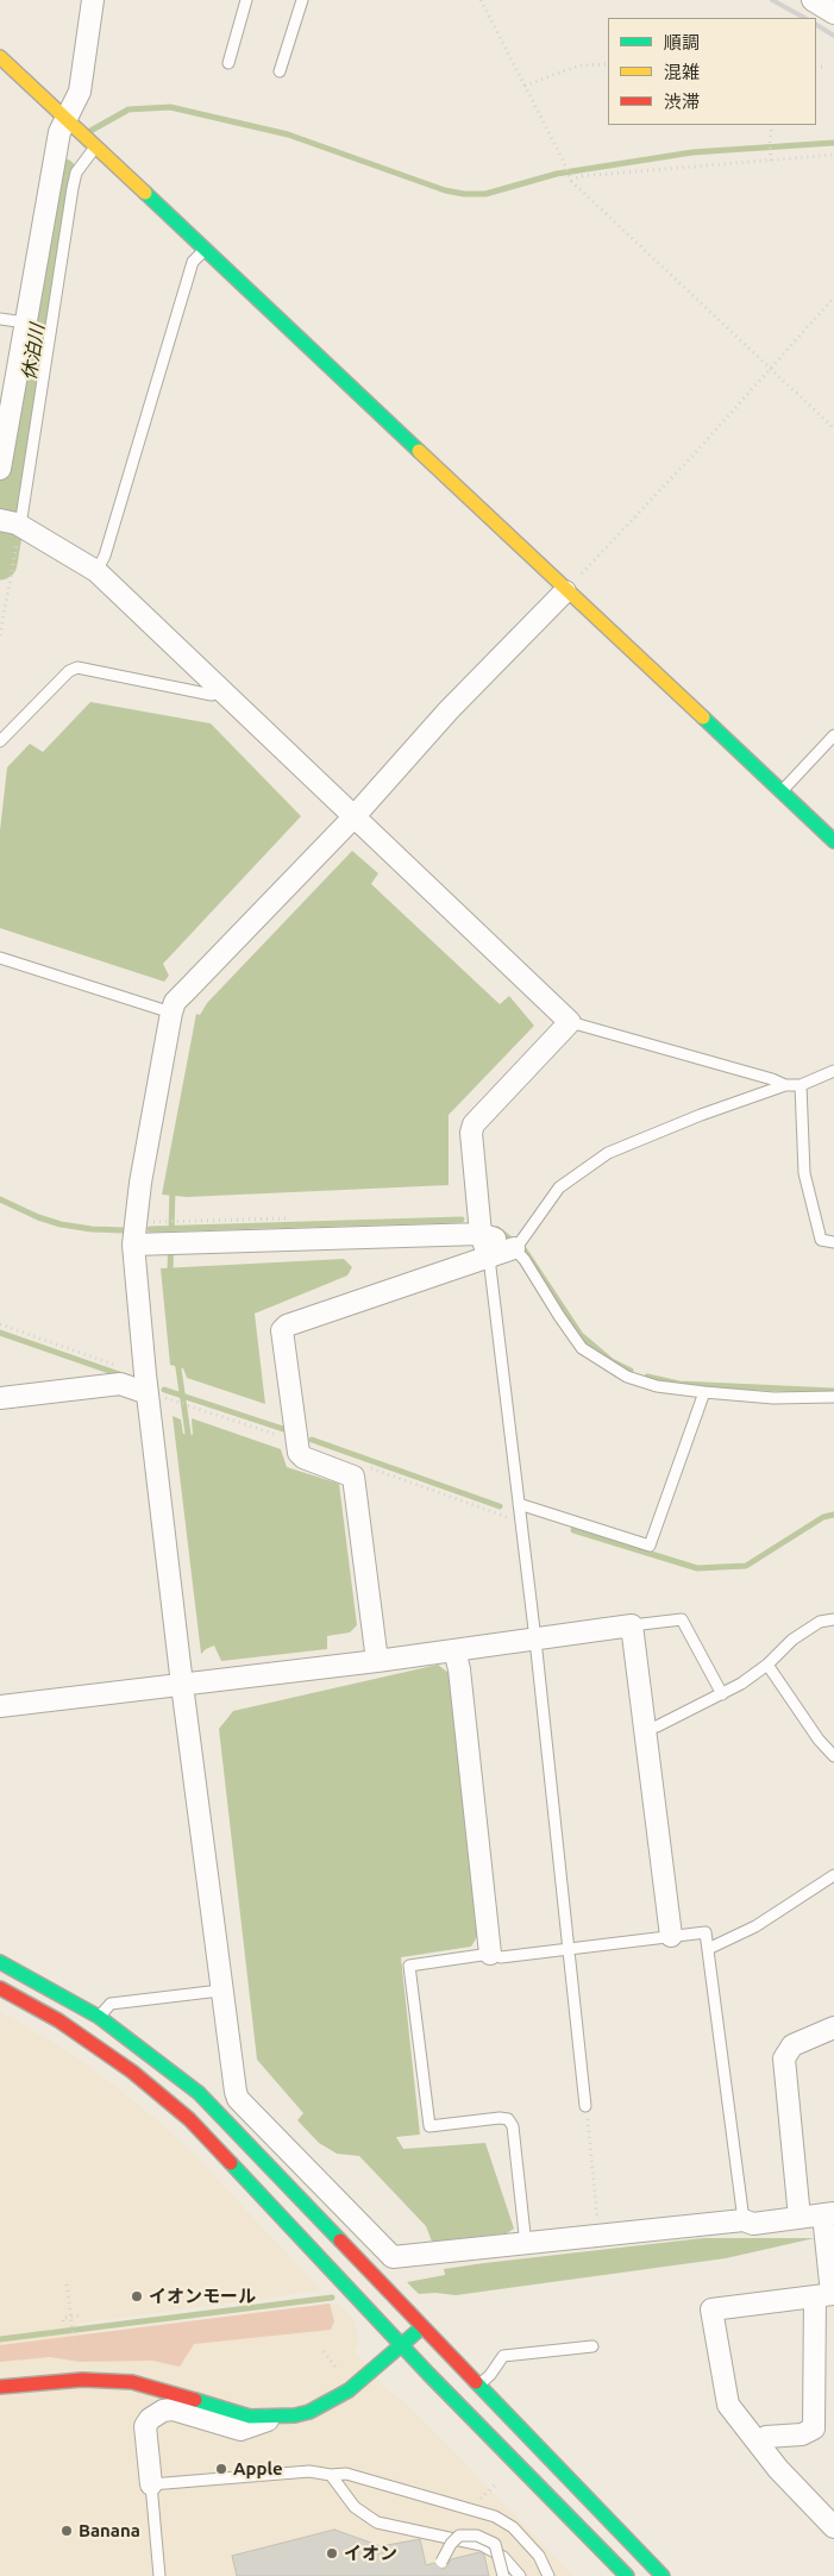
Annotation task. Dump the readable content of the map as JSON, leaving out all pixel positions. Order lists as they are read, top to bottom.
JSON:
{
  "water": ["休泊川"],
  "places": [
    "イオンモール",
    "Apple",
    "Banana",
    "イオン"
  ],
  "legend": ["順調", "混雑", "渋滞"]
}
